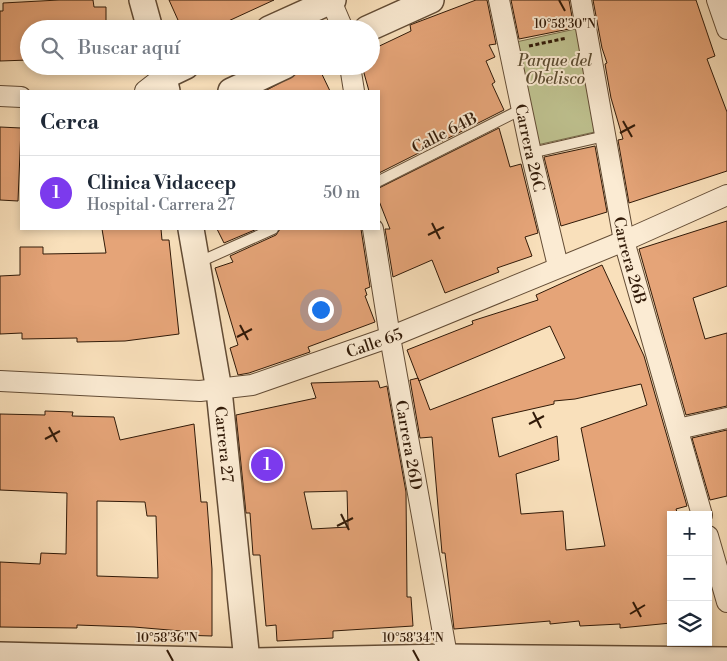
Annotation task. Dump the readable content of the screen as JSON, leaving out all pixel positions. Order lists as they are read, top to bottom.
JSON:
{
  "streets": {
    "street": [
      "Carrera 26C",
      "Carrera 26B",
      "Calle 65",
      "Carrera 27",
      "Carrera 26D"
    ],
    "lane": ["Calle 64B"]
  },
  "crossings": [
    ["Calle 64B", "Carrera 26C"],
    ["Carrera 26C", "Calle 65"],
    ["Carrera 26B", "Calle 65"],
    ["Calle 65", "Carrera 27"],
    ["Calle 65", "Carrera 26D"]
  ],
  "parks": ["Parque del Obelisco"],
  "page": {
    "search": "Buscar aquí",
    "heading": "Cerca",
    "list": [
      {
        "mark": "1",
        "name": "Clinica Vidaceep",
        "note": "Hospital · Carrera 27",
        "value": "50 m"
      }
    ],
    "pins": "1",
    "map_buttons": ["+", "−"]
  },
  "coordinates": ["10°58'30\"N", "10°58'36\"N", "10°58'34\"N"]
}
